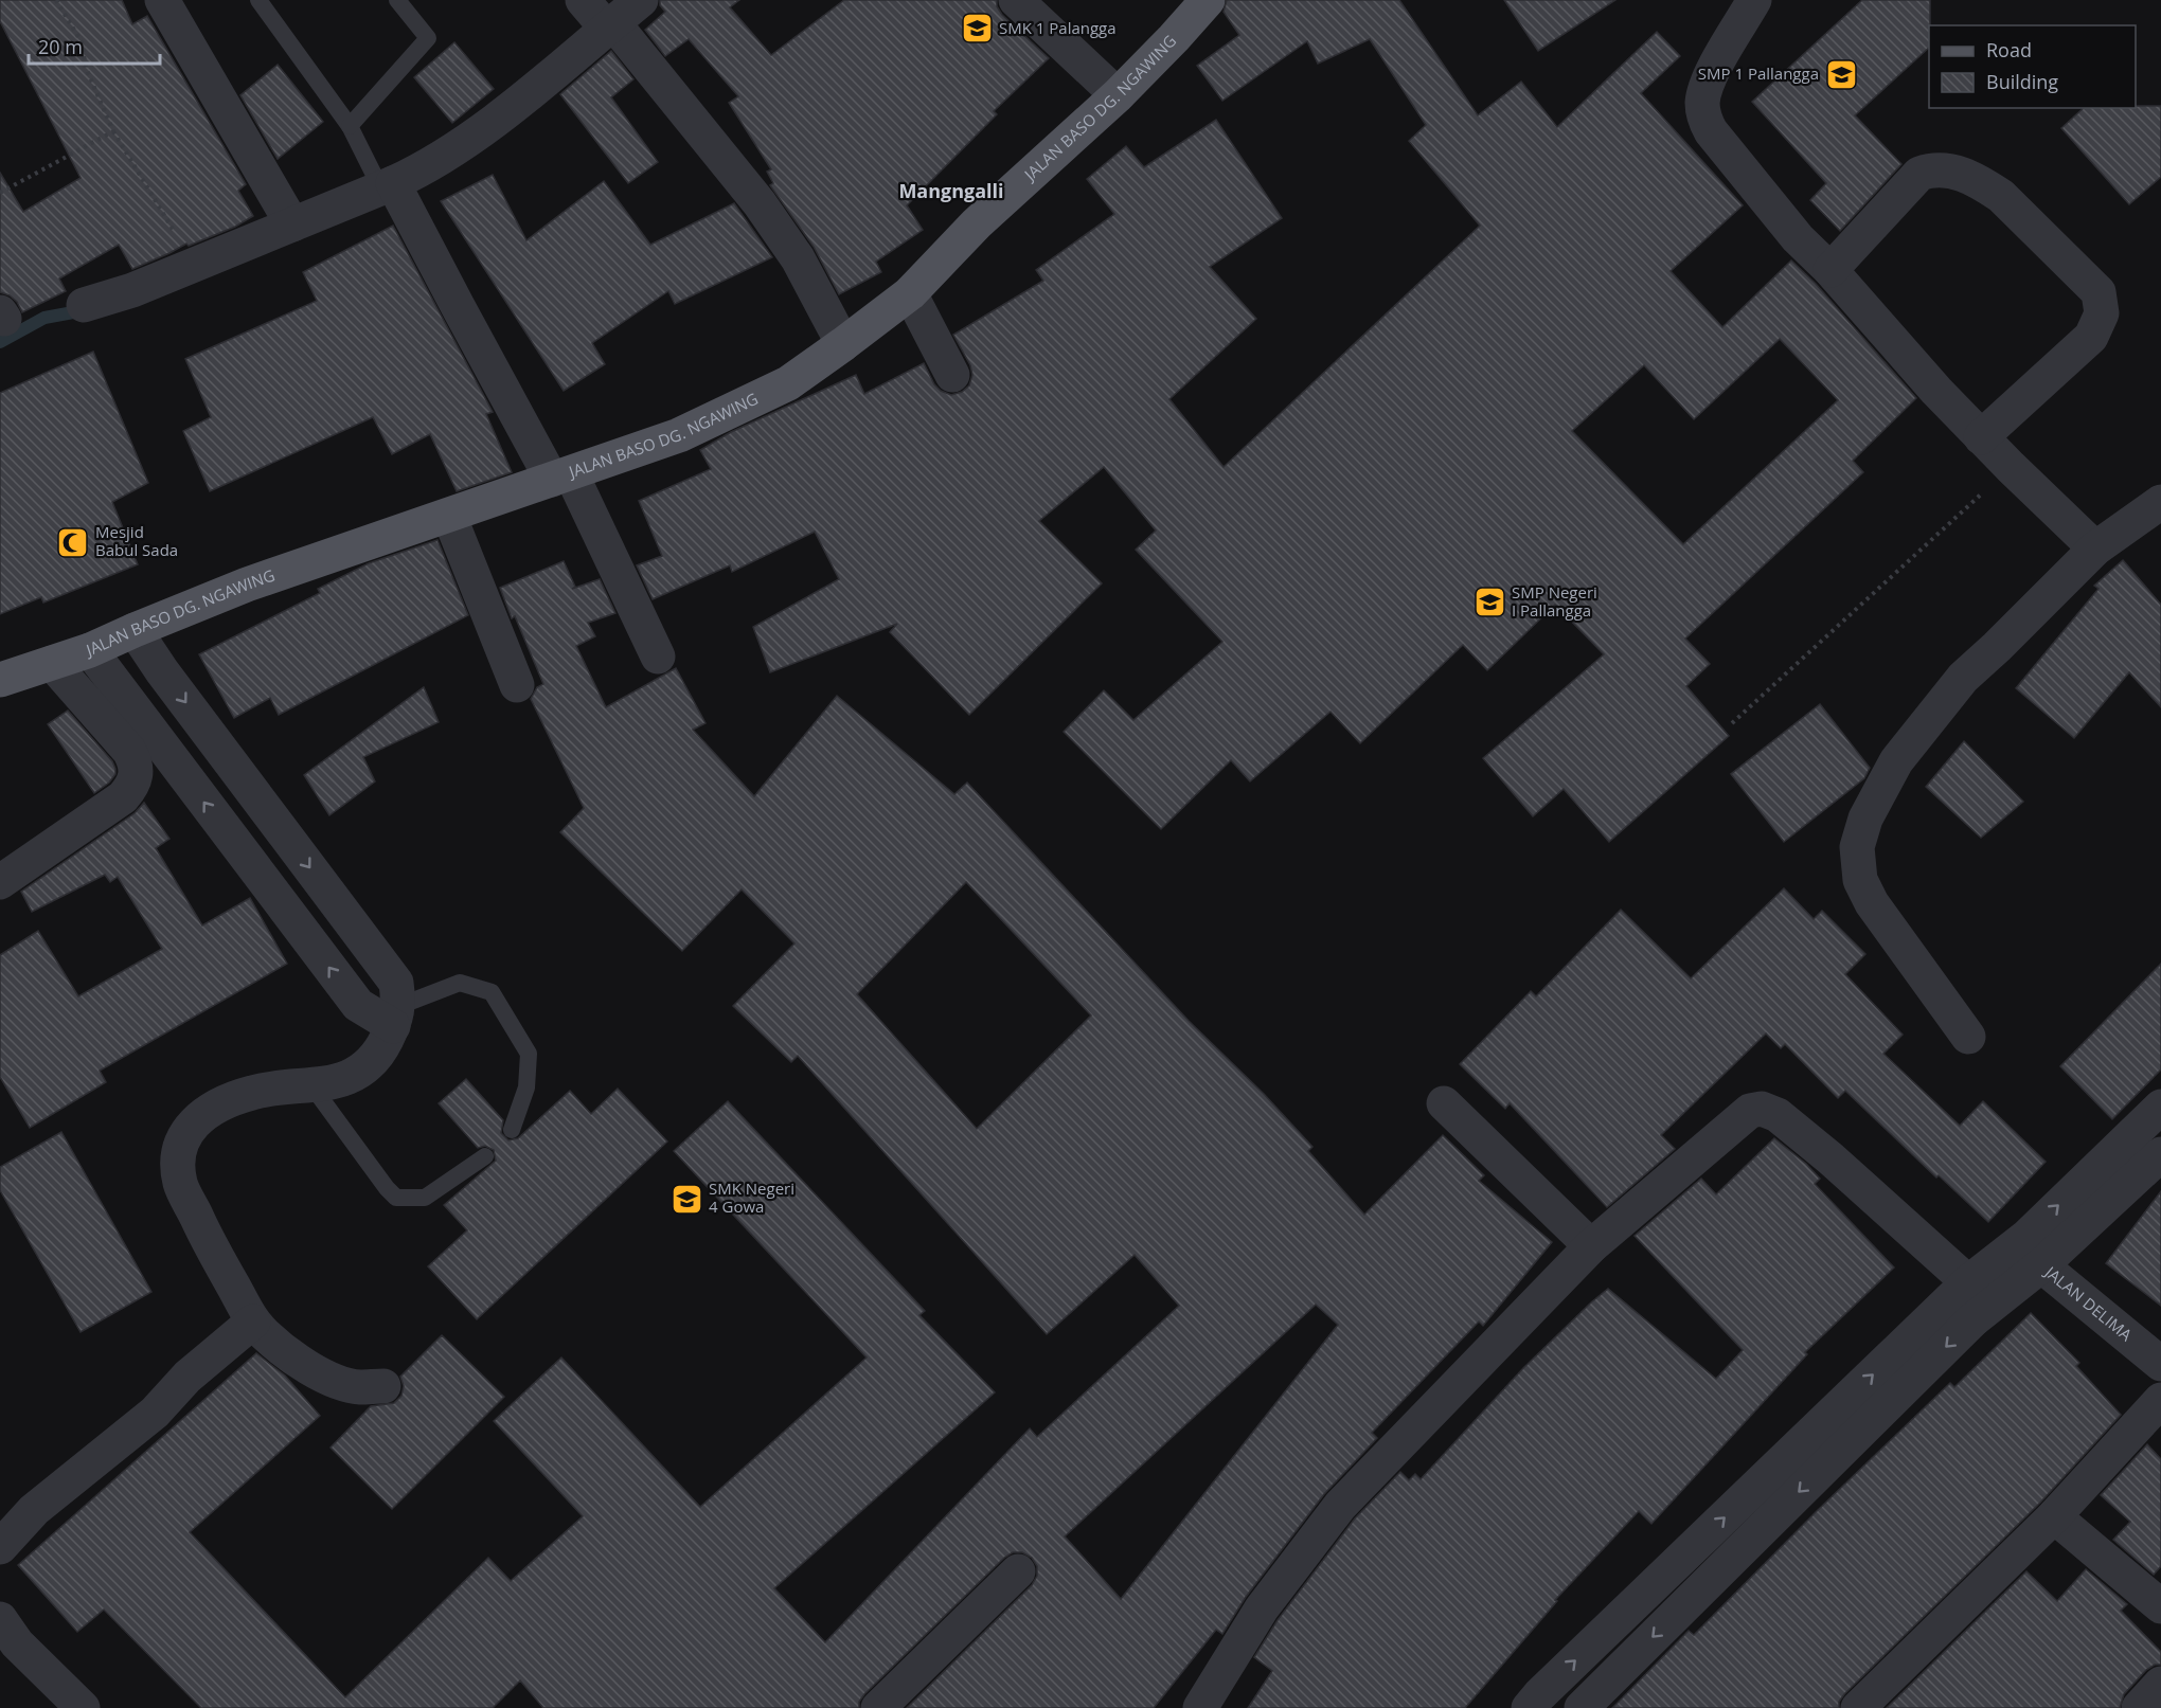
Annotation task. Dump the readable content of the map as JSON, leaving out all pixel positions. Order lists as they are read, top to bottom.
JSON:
{
  "streets": {
    "main road": ["JALAN BASO DG. NGAWING"],
    "street": ["JALAN DELIMA"]
  },
  "districts": ["Mangngalli"],
  "places": {
    "school or university": [
      "SMK 1 Palangga",
      "SMP 1 Pallangga",
      "SMP Negeri I Pallangga",
      "SMK Negeri 4 Gowa"
    ],
    "mosque": ["Mesjid Babul Sada"]
  },
  "legend": ["Road", "Building"],
  "scale_bar": "20 m"
}
